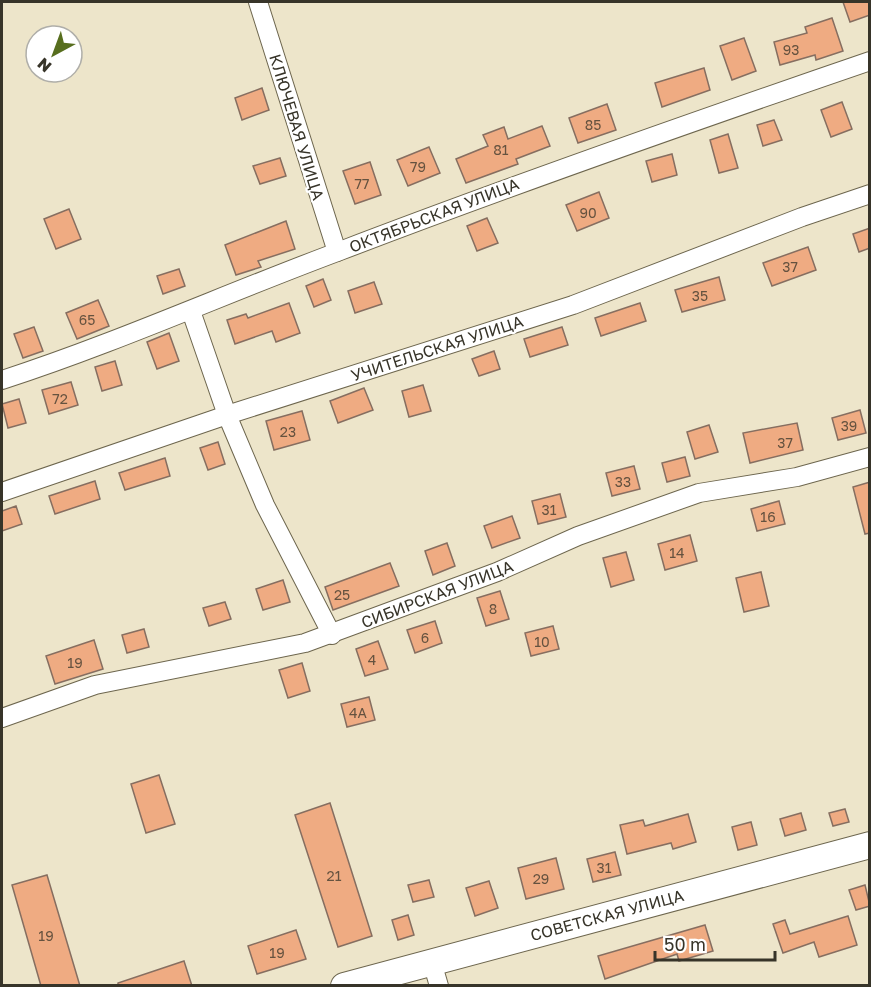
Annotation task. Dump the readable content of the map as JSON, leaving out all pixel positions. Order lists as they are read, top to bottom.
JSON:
{
  "streets": {
    "main road": ["СОВЕТСКАЯ УЛИЦА"],
    "street": [
      "КЛЮЧЕВАЯ УЛИЦА",
      "ОКТЯБРЬСКАЯ УЛИЦА",
      "УЧИТЕЛЬСКАЯ УЛИЦА",
      "СИБИРСКАЯ УЛИЦА"
    ]
  },
  "crossings": [
    ["КЛЮЧЕВАЯ УЛИЦА", "ОКТЯБРЬСКАЯ УЛИЦА"]
  ],
  "house_numbers": [
    "93",
    "85",
    "81",
    "79",
    "77",
    "90",
    "37",
    "35",
    "65",
    "72",
    "39",
    "23",
    "37",
    "33",
    "31",
    "16",
    "14",
    "25",
    "8",
    "6",
    "10",
    "4",
    "19",
    "4А",
    "31",
    "21",
    "29",
    "19",
    "19"
  ],
  "scale_bar": "50 m",
  "north": "bottom left"
}
